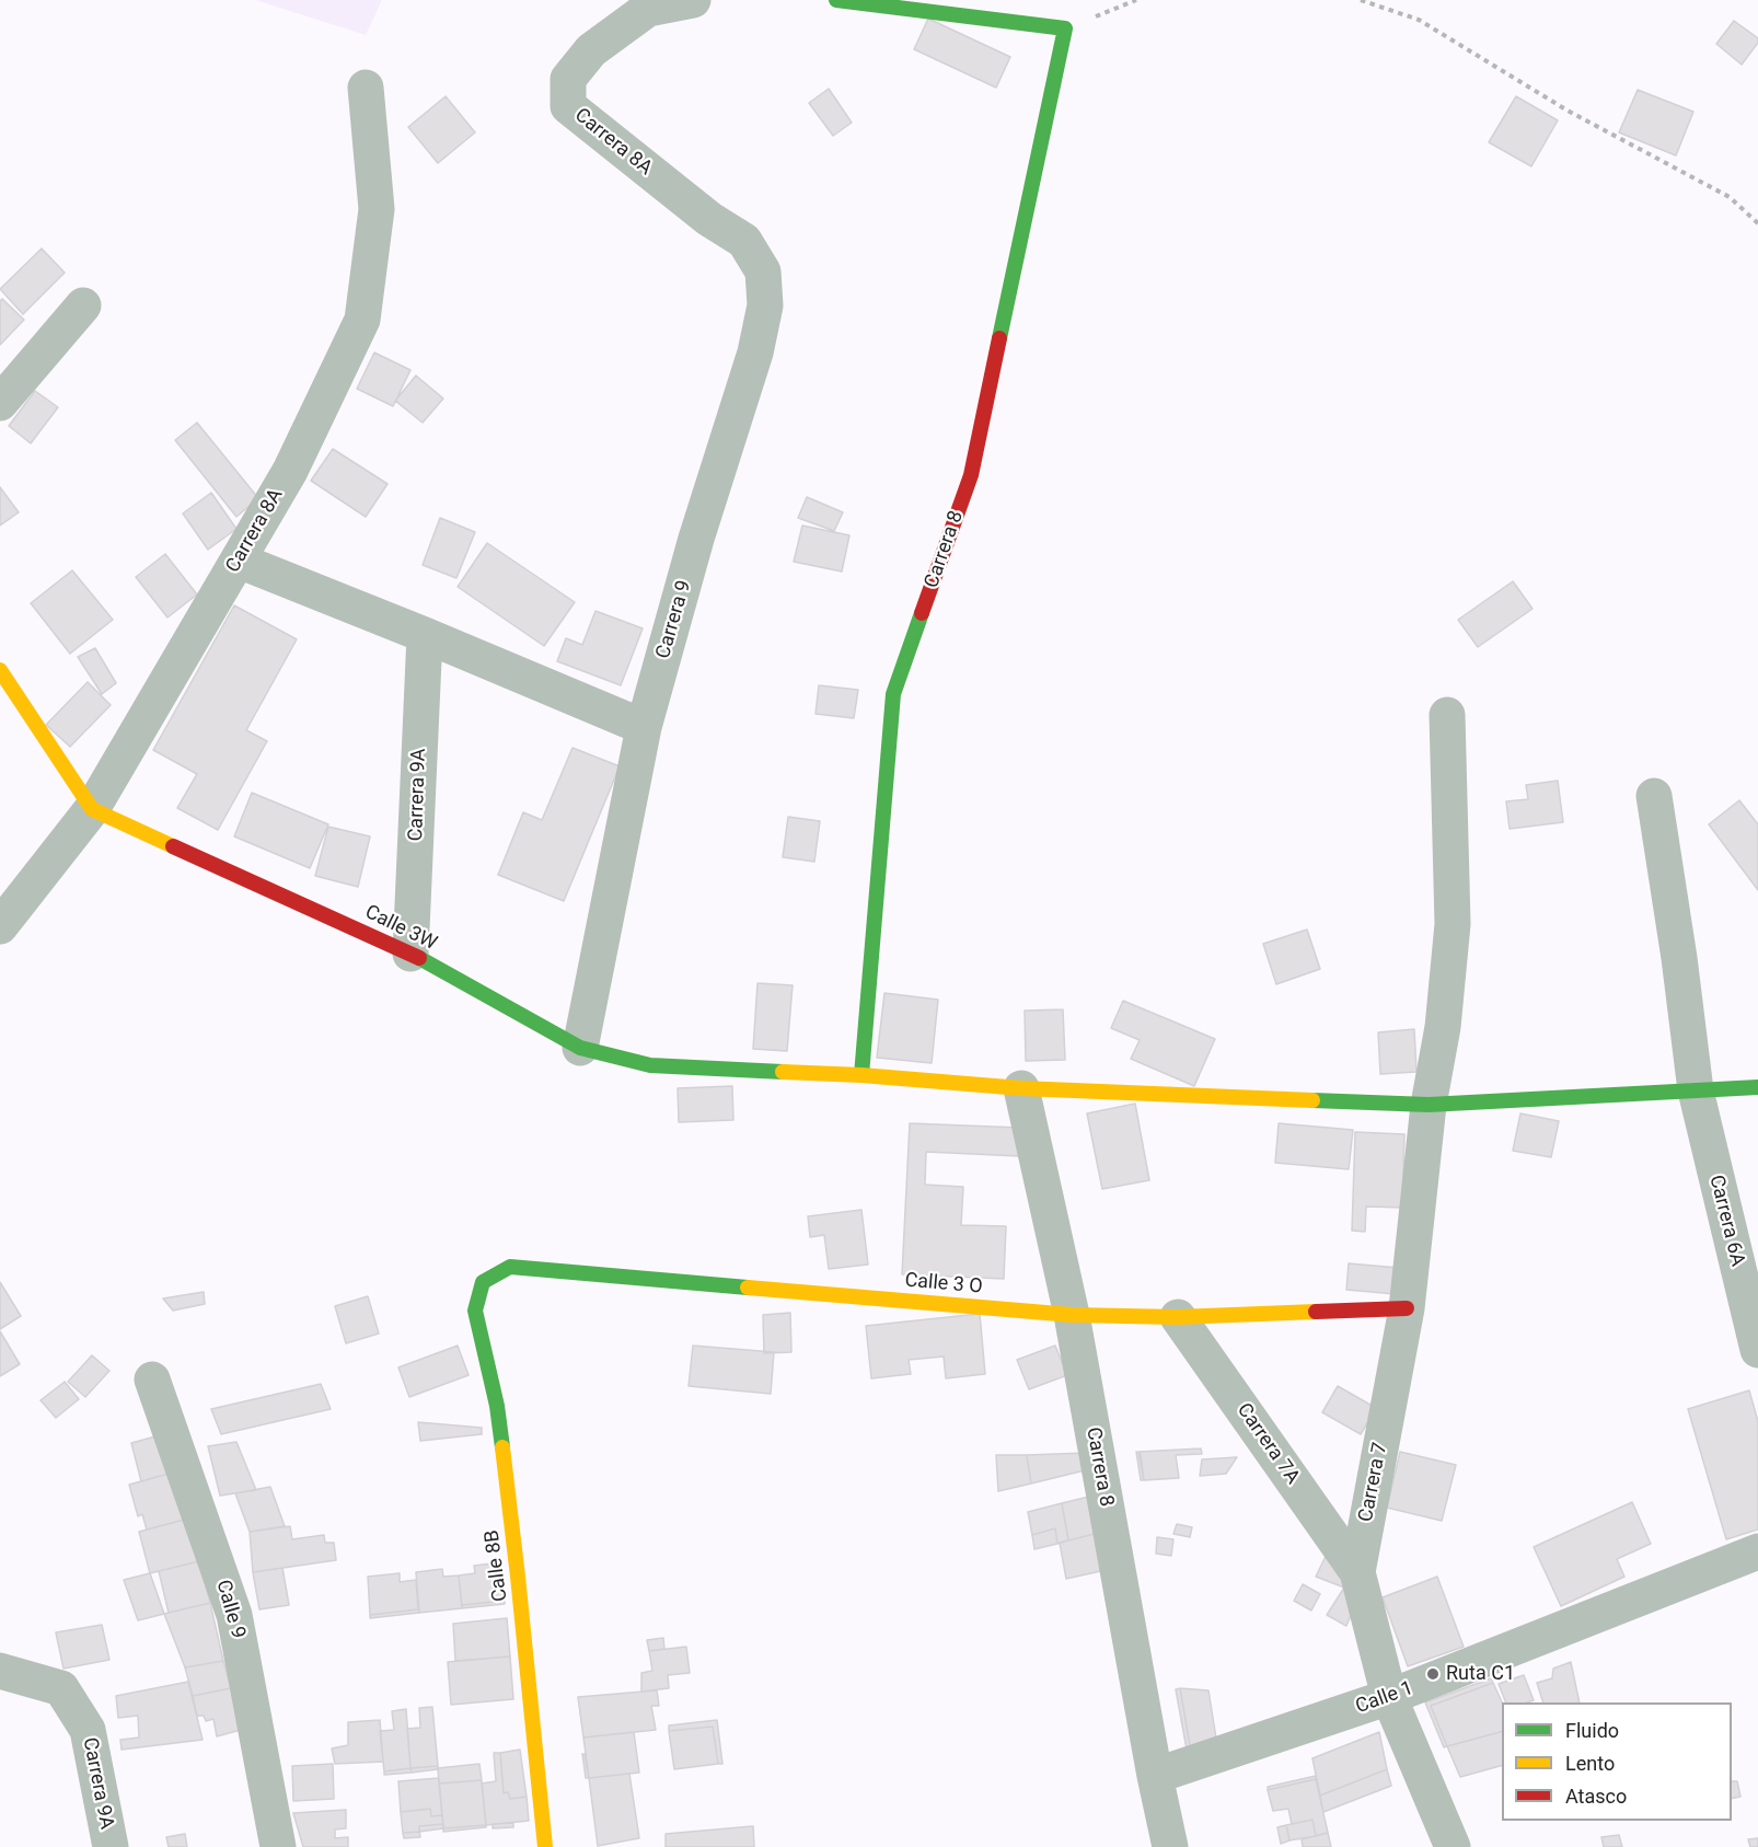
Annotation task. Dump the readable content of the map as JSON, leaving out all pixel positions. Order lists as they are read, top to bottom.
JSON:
{
  "streets": {
    "street": [
      "Carrera 8A",
      "Carrera 8",
      "Carrera 9",
      "Carrera 9A",
      "Calle 3W",
      "Carrera 6A",
      "Calle 3 O",
      "Carrera 7A",
      "Carrera 7",
      "Calle 8B",
      "Calle 9",
      "Calle 1"
    ]
  },
  "crossings": [
    ["Carrera 8A", "Carrera 9"],
    ["Carrera 8A", "Calle 3W"],
    ["Carrera 8", "Calle 3W"],
    ["Carrera 8", "Calle 3 O"],
    ["Carrera 8", "Calle 1"],
    ["Carrera 9", "Calle 3W"],
    ["Carrera 9A", "Calle 3W"],
    ["Calle 3W", "Carrera 6A"],
    ["Calle 3W", "Carrera 7"],
    ["Calle 3 O", "Carrera 7A"],
    ["Calle 3 O", "Carrera 7"],
    ["Calle 3 O", "Calle 8B"],
    ["Carrera 7A", "Carrera 7"],
    ["Carrera 7", "Calle 1"]
  ],
  "places": ["Ruta C1"],
  "legend": ["Fluido", "Lento", "Atasco"]
}
